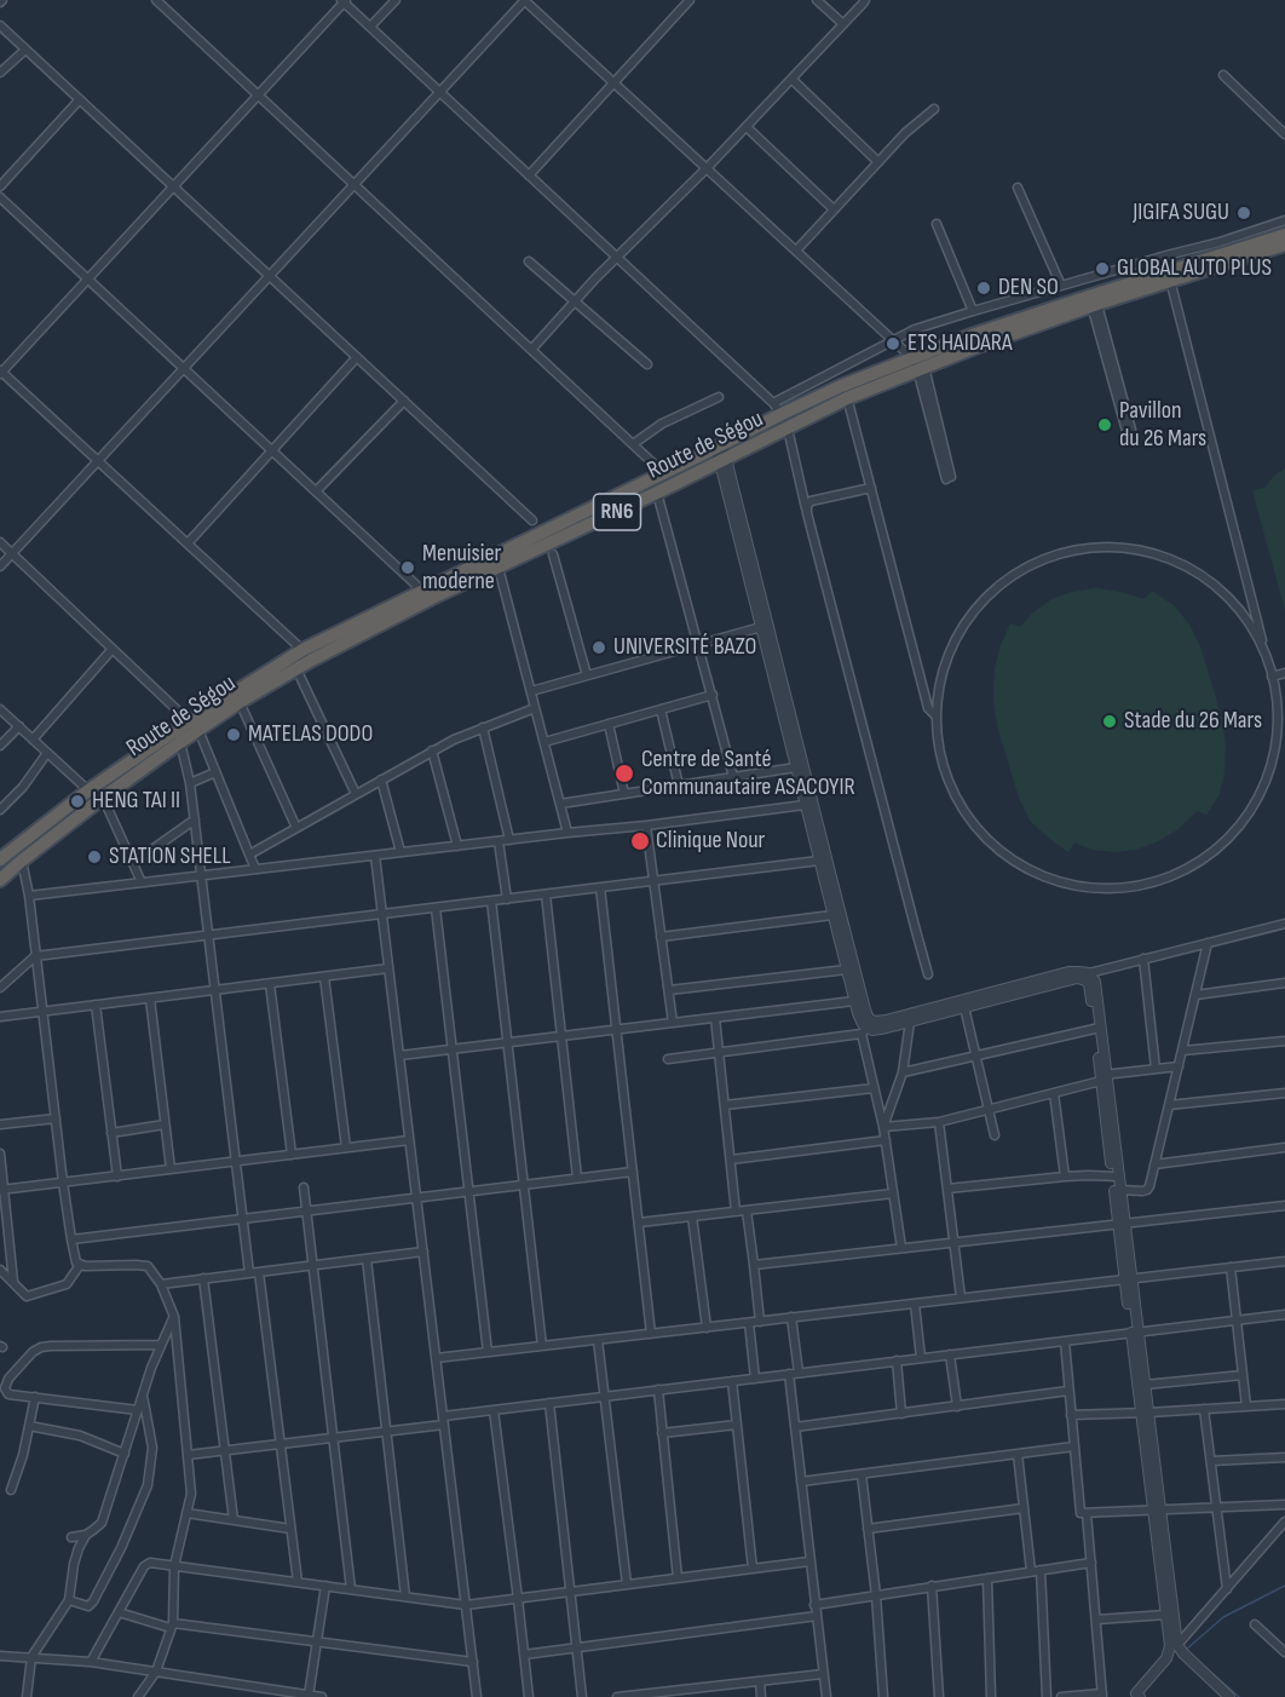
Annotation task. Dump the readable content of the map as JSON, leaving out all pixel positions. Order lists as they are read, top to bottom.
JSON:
{
  "streets": {
    "highway": ["Route de Ségou", "RN6"]
  },
  "places": [
    "JIGIFA SUGU",
    "GLOBAL AUTO PLUS",
    "DEN SO",
    "ETS HAIDARA",
    "Pavillon du 26 Mars",
    "Menuisier moderne",
    "UNIVERSITÉ BAZO",
    "Stade du 26 Mars",
    "MATELAS DODO",
    "Centre de Santé Communautaire ASACOYIR",
    "HENG TAI II",
    "Clinique Nour",
    "STATION SHELL"
  ]
}
